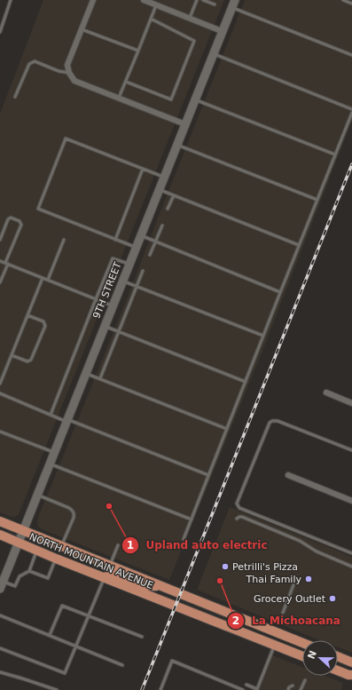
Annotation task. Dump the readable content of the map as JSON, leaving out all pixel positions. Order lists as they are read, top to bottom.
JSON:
{
  "streets": {
    "main road": ["NORTH MOUNTAIN AVENUE"],
    "street": ["9TH STREET"]
  },
  "crossings": [
    ["9TH STREET", "NORTH MOUNTAIN AVENUE"]
  ],
  "places": [
    "Upland auto electric",
    "Petrilli's Pizza",
    "Thai Family",
    "La Michoacana",
    "Grocery Outlet"
  ],
  "north": "left"
}
